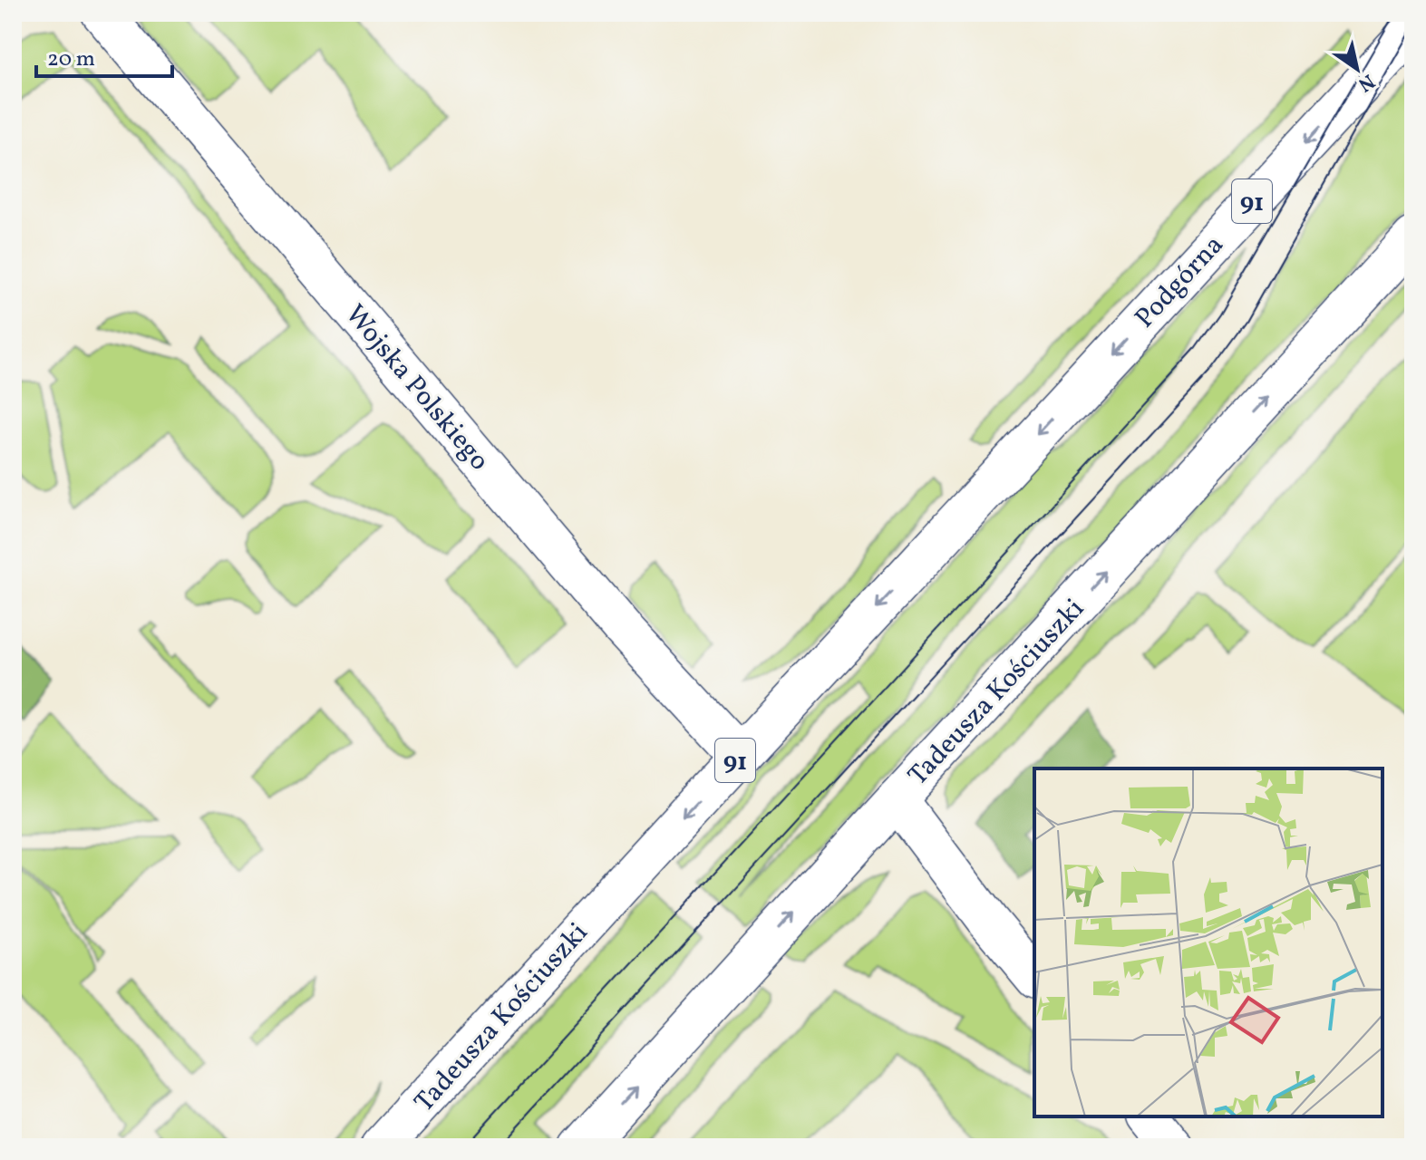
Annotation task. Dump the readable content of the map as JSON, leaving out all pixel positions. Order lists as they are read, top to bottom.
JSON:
{
  "streets": {
    "main road": [
      "91",
      "Podgórna",
      "Wojska Polskiego",
      "Tadeusza Kościuszki"
    ]
  },
  "crossings": [
    ["Podgórna", "Tadeusza Kościuszki"],
    ["Wojska Polskiego", "Tadeusza Kościuszki"]
  ],
  "one_way": ["Podgórna"],
  "scale_bar": "20 m",
  "north": "bottom right"
}
